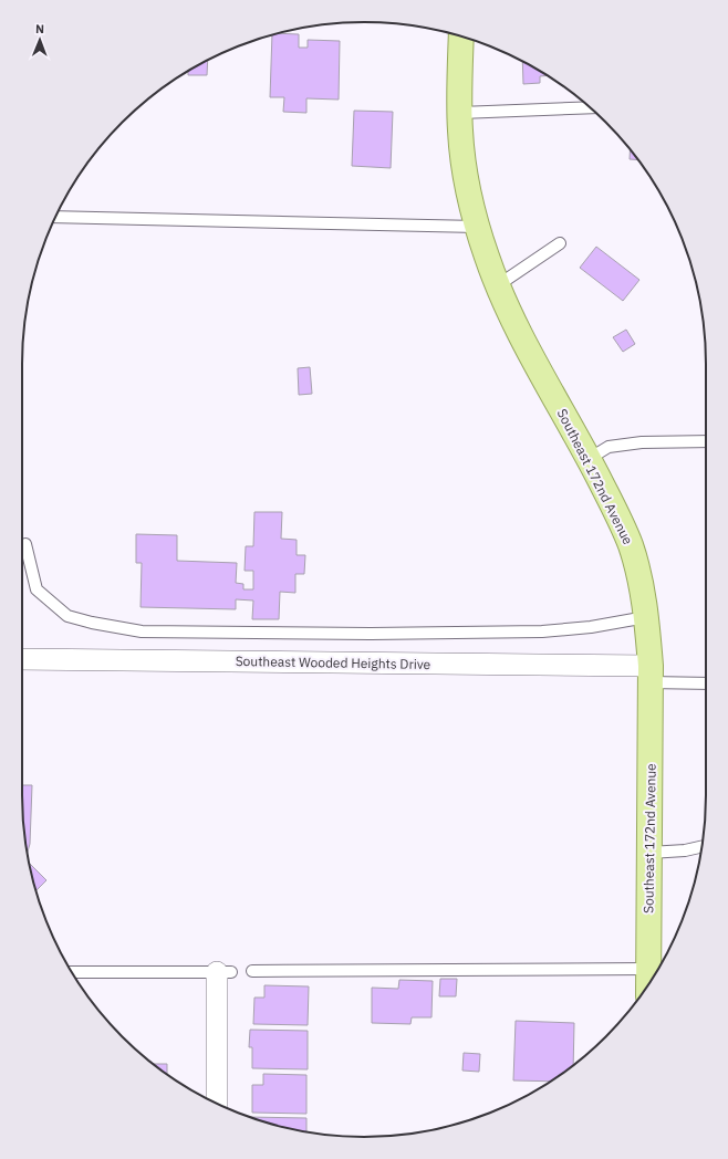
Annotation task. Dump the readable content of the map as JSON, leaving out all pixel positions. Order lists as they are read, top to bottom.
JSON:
{
  "streets": {
    "main road": ["Southeast 172nd Avenue"],
    "street": ["Southeast Wooded Heights Drive"]
  },
  "crossings": [
    ["Southeast 172nd Avenue", "Southeast Wooded Heights Drive"]
  ],
  "north": "top"
}
